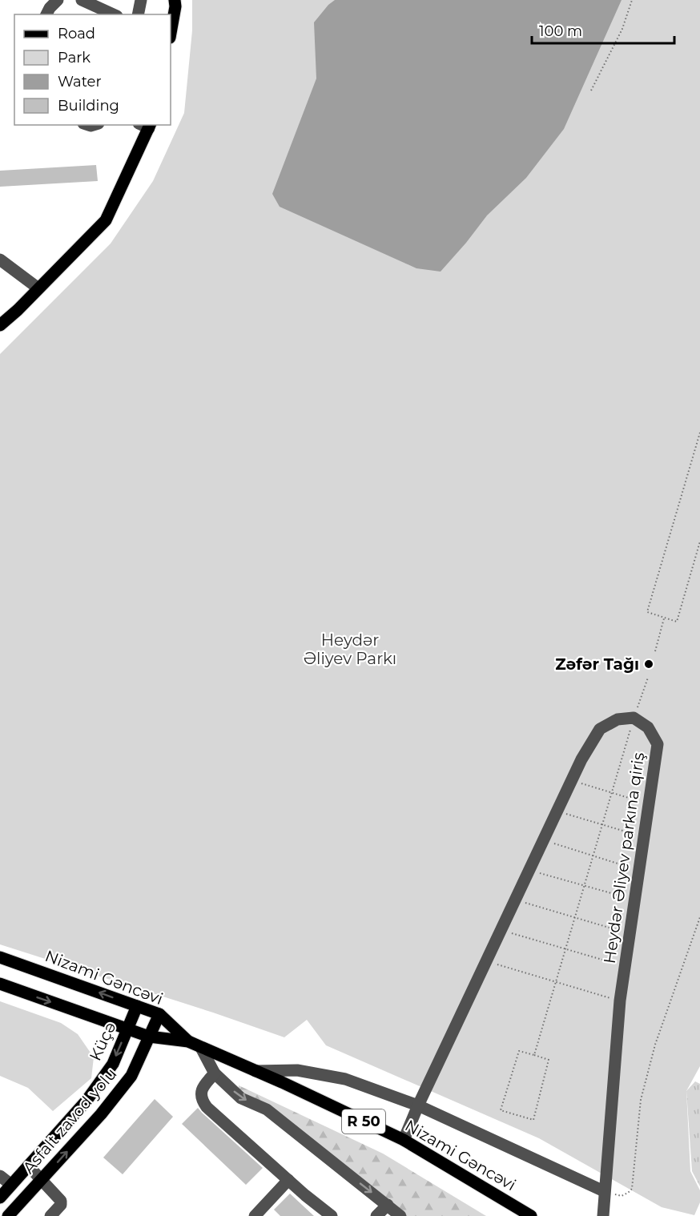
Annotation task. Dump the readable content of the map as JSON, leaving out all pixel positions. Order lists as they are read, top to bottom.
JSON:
{
  "streets": {
    "main road": [
      "Nizami Gəncəvi",
      "Küçə",
      "Asfalt zavod yolu",
      "R 50"
    ],
    "street": ["Heydər Əliyev parkına qiriş"]
  },
  "crossings": [
    ["Nizami Gəncəvi", "Küçə"],
    ["Nizami Gəncəvi", "Asfalt zavod yolu"]
  ],
  "one_way": ["Küçə", "Asfalt zavod yolu"],
  "parks": ["Heydər Əliyev Parkı"],
  "places": ["Zəfər Tağı"],
  "legend": [
    "Road",
    "Park",
    "Water",
    "Building"
  ],
  "scale_bar": "100 m"
}
